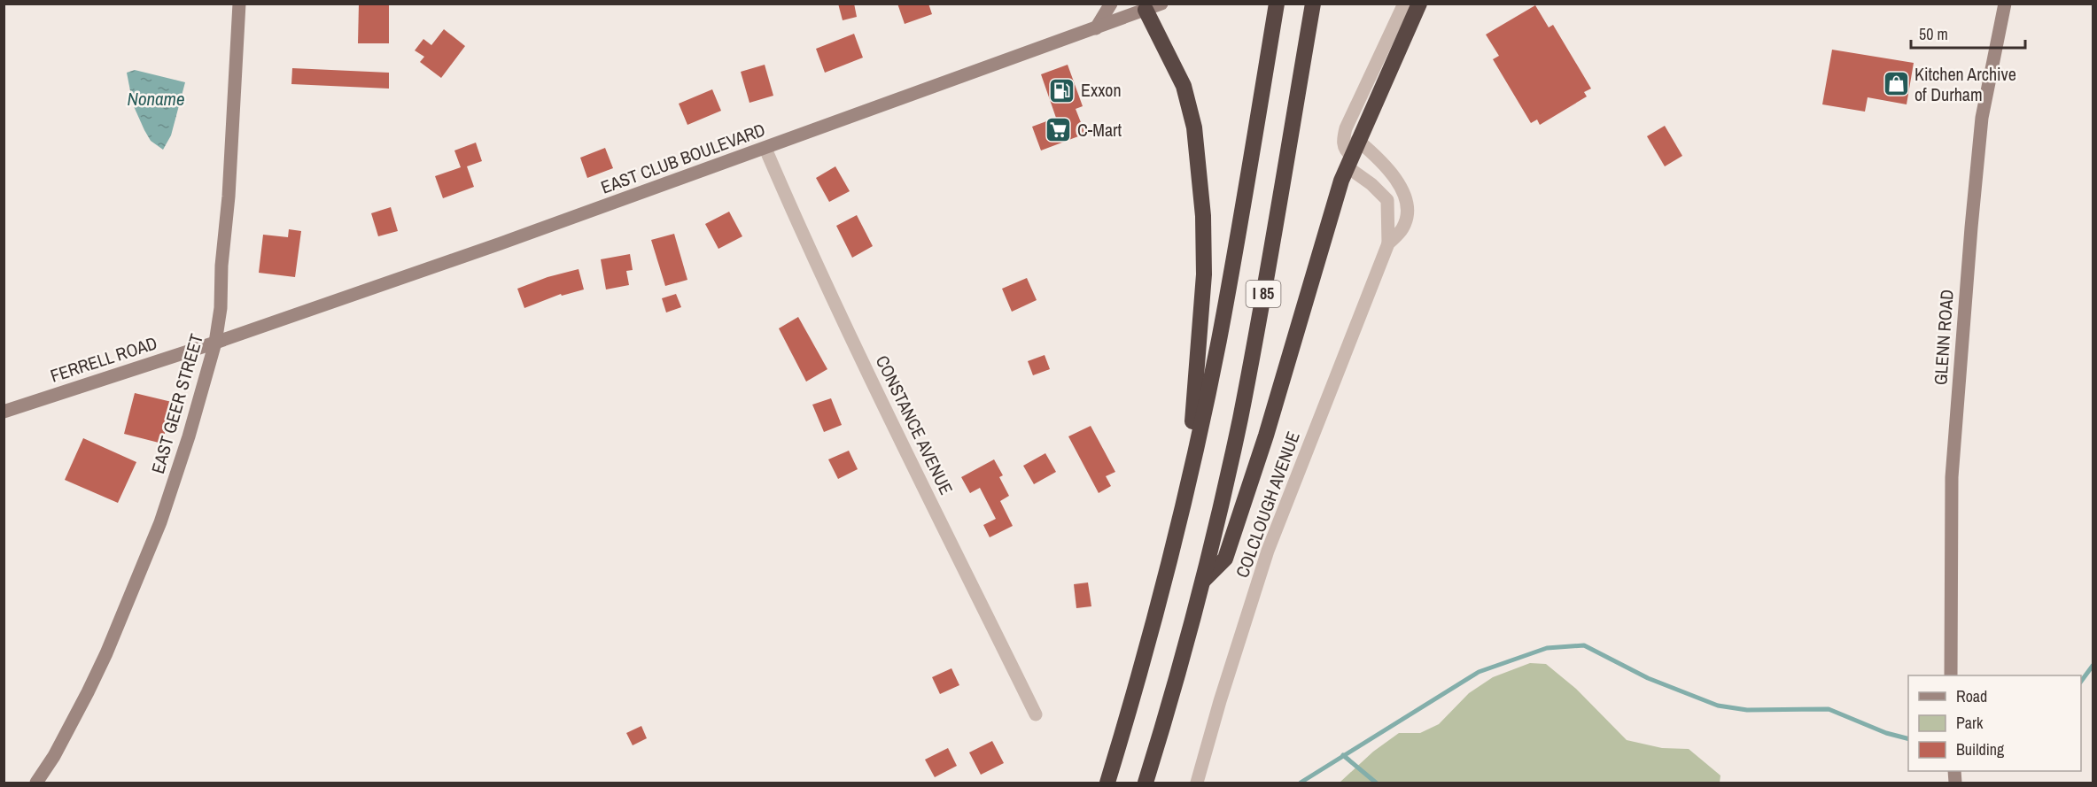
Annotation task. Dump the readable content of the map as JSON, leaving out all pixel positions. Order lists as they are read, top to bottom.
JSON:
{
  "streets": {
    "highway": ["I 85"],
    "street": [
      "EAST CLUB BOULEVARD",
      "GLENN ROAD",
      "FERRELL ROAD",
      "EAST GEER STREET",
      "CONSTANCE AVENUE",
      "COLCLOUGH AVENUE"
    ]
  },
  "crossings": [
    ["EAST CLUB BOULEVARD", "FERRELL ROAD"],
    ["EAST CLUB BOULEVARD", "EAST GEER STREET"],
    ["EAST CLUB BOULEVARD", "CONSTANCE AVENUE"],
    ["FERRELL ROAD", "EAST GEER STREET"]
  ],
  "water": ["Noname"],
  "places": {
    "shop": ["Kitchen Archive of Durham"],
    "fuel station": ["Exxon"],
    "supermarket": ["C-Mart"]
  },
  "legend": ["Road", "Park", "Building"],
  "scale_bar": "50 m"
}
